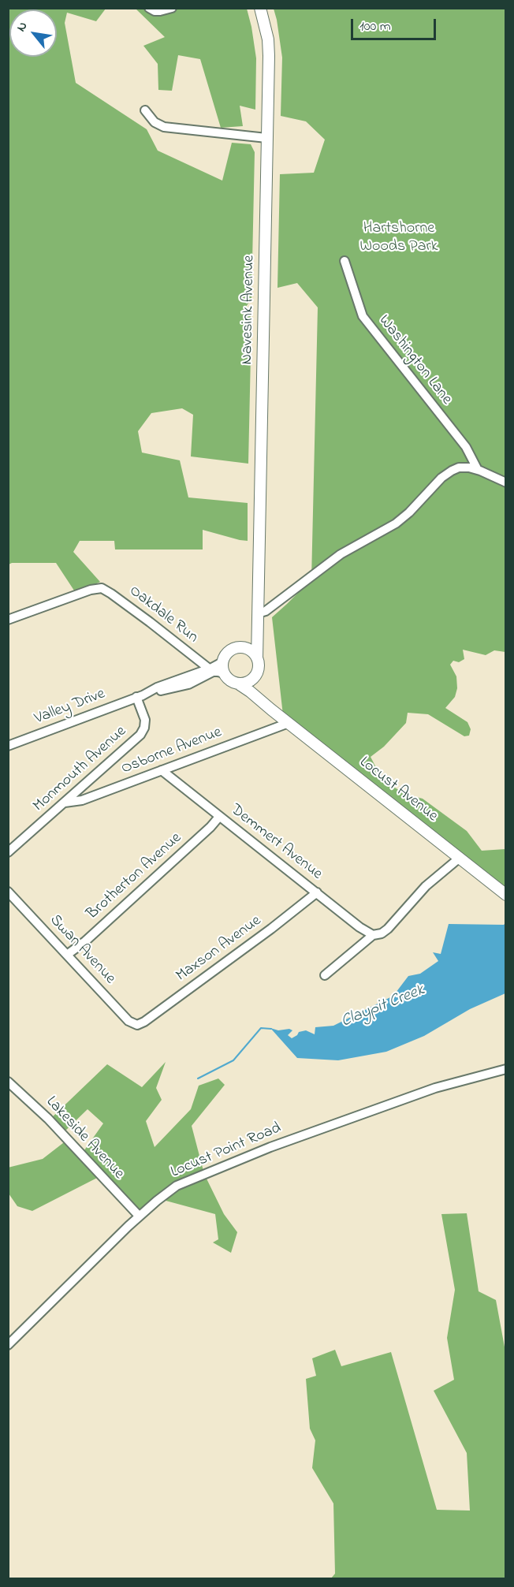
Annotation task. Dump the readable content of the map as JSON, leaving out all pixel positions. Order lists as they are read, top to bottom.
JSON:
{
  "streets": {
    "main road": ["Navesink Avenue", "Locust Avenue"],
    "street": [
      "Washington Lane",
      "Oakdale Run",
      "Valley Drive",
      "Osborne Avenue",
      "Monmouth Avenue",
      "Demmert Avenue",
      "Brotherton Avenue",
      "Maxson Avenue",
      "Swan Avenue",
      "Lakeside Avenue",
      "Locust Point Road"
    ]
  },
  "crossings": [
    ["Navesink Avenue", "Valley Drive"],
    ["Navesink Avenue", "Locust Avenue"],
    ["Oakdale Run", "Valley Drive"],
    ["Valley Drive", "Monmouth Avenue"],
    ["Valley Drive", "Locust Avenue"],
    ["Osborne Avenue", "Monmouth Avenue"],
    ["Osborne Avenue", "Locust Avenue"],
    ["Osborne Avenue", "Demmert Avenue"],
    ["Demmert Avenue", "Brotherton Avenue"],
    ["Demmert Avenue", "Maxson Avenue"],
    ["Brotherton Avenue", "Swan Avenue"],
    ["Maxson Avenue", "Swan Avenue"],
    ["Lakeside Avenue", "Locust Point Road"]
  ],
  "water": ["Claypit Creek"],
  "parks": ["Hartshorne Woods Park"],
  "scale_bar": "100 m",
  "north": "top left"
}
